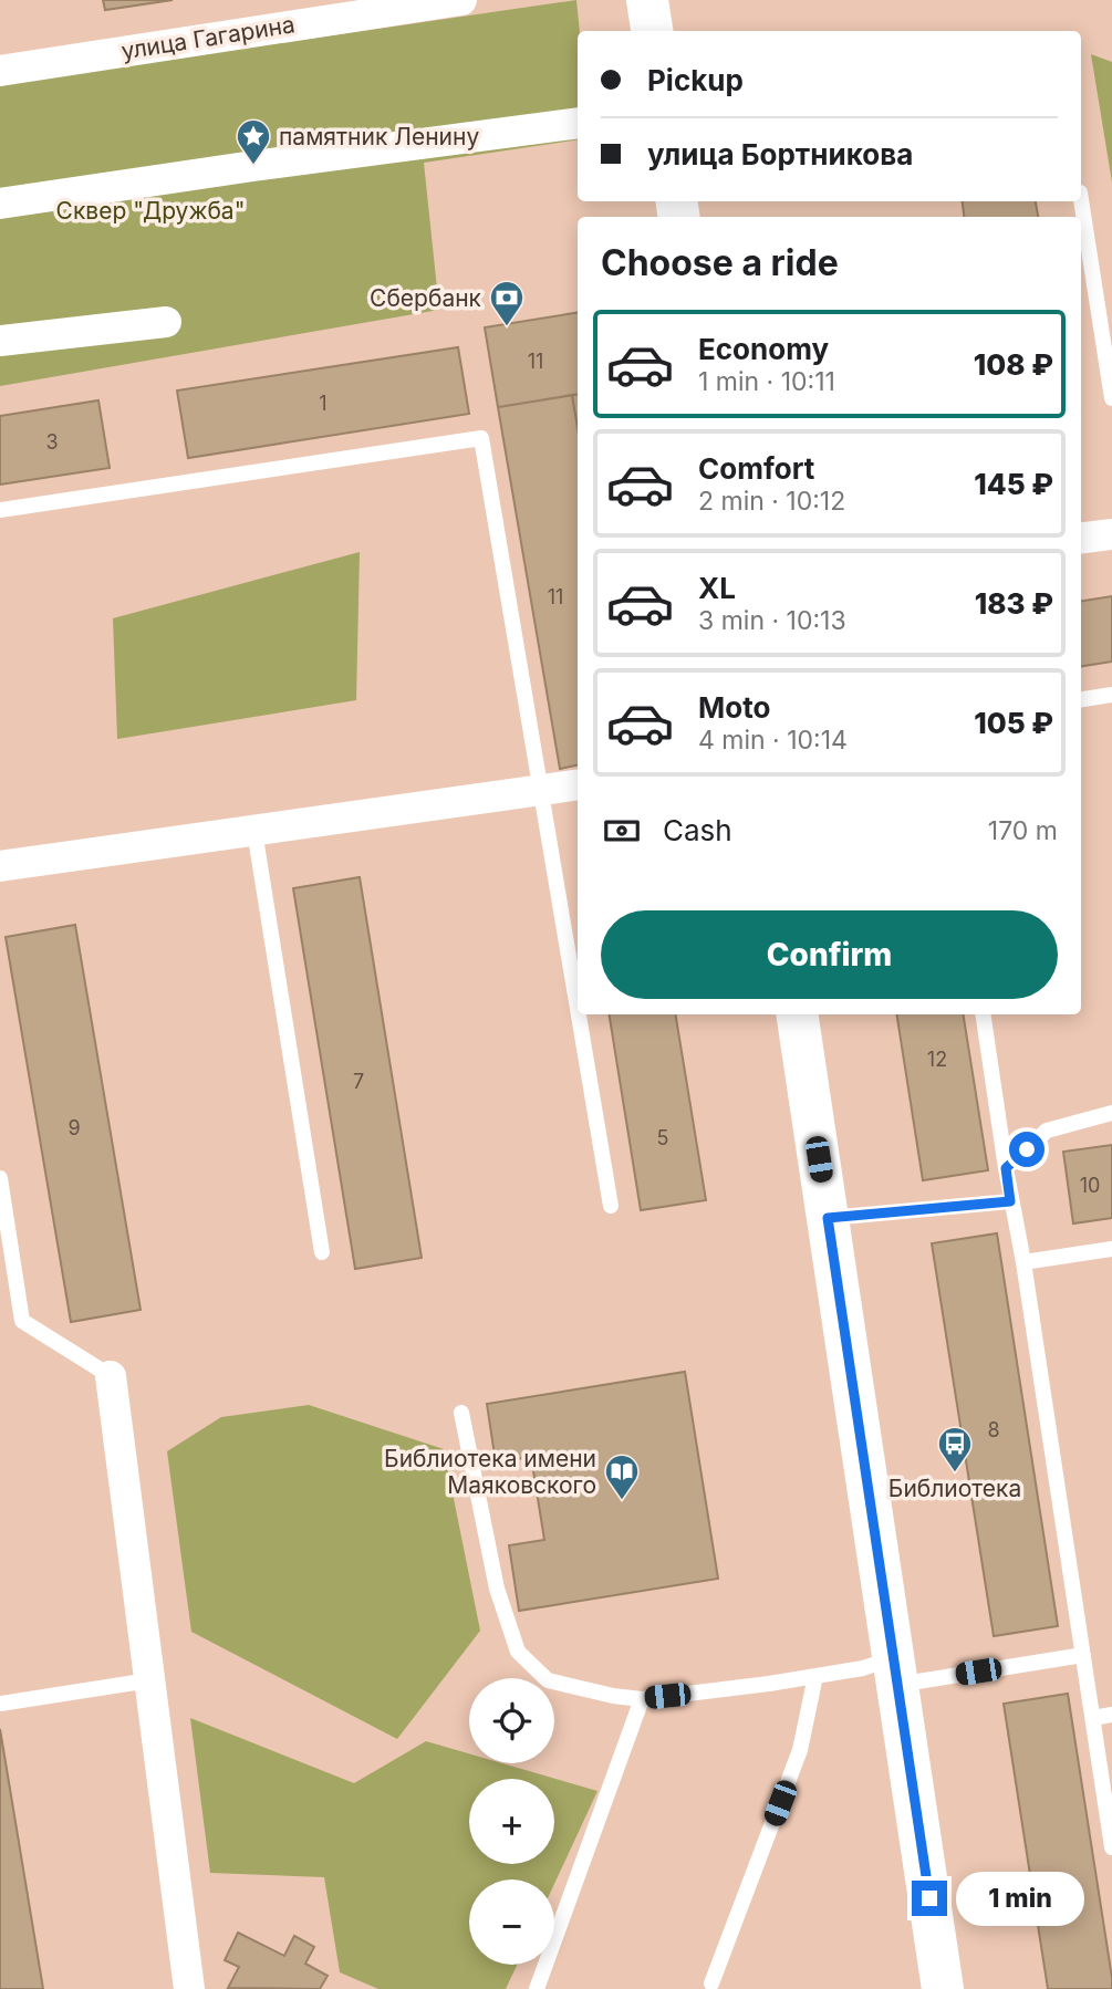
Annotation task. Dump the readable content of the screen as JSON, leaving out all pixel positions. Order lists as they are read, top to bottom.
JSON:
{
  "streets": {
    "street": ["улица Гагарина"]
  },
  "parks": ["Сквер \"Дружба\""],
  "places": {
    "place": ["памятник Ленину"],
    "bank": ["Сбербанк"],
    "bus stop": ["Библиотека"],
    "library": ["Библиотека имени Маяковского"]
  },
  "house_numbers": [
    "11",
    "1",
    "3",
    "11",
    "12",
    "7",
    "9",
    "5",
    "10",
    "8"
  ],
  "page": {
    "banner": ["Pickup", "улица Бортникова"],
    "heading": "Choose a ride",
    "list": [
      {
        "name": "Economy",
        "note": "1 min · 10:11",
        "value": "108 ₽"
      },
      {
        "name": "Comfort",
        "note": "2 min · 10:12",
        "value": "145 ₽"
      },
      {
        "name": "XL",
        "note": "3 min · 10:13",
        "value": "183 ₽"
      },
      {
        "name": "Moto",
        "note": "4 min · 10:14",
        "value": "105 ₽"
      }
    ],
    "pay": ["Cash", "170 m"],
    "buttons": "Confirm",
    "map_buttons": ["+", "−"],
    "bubble": "1 min"
  }
}
